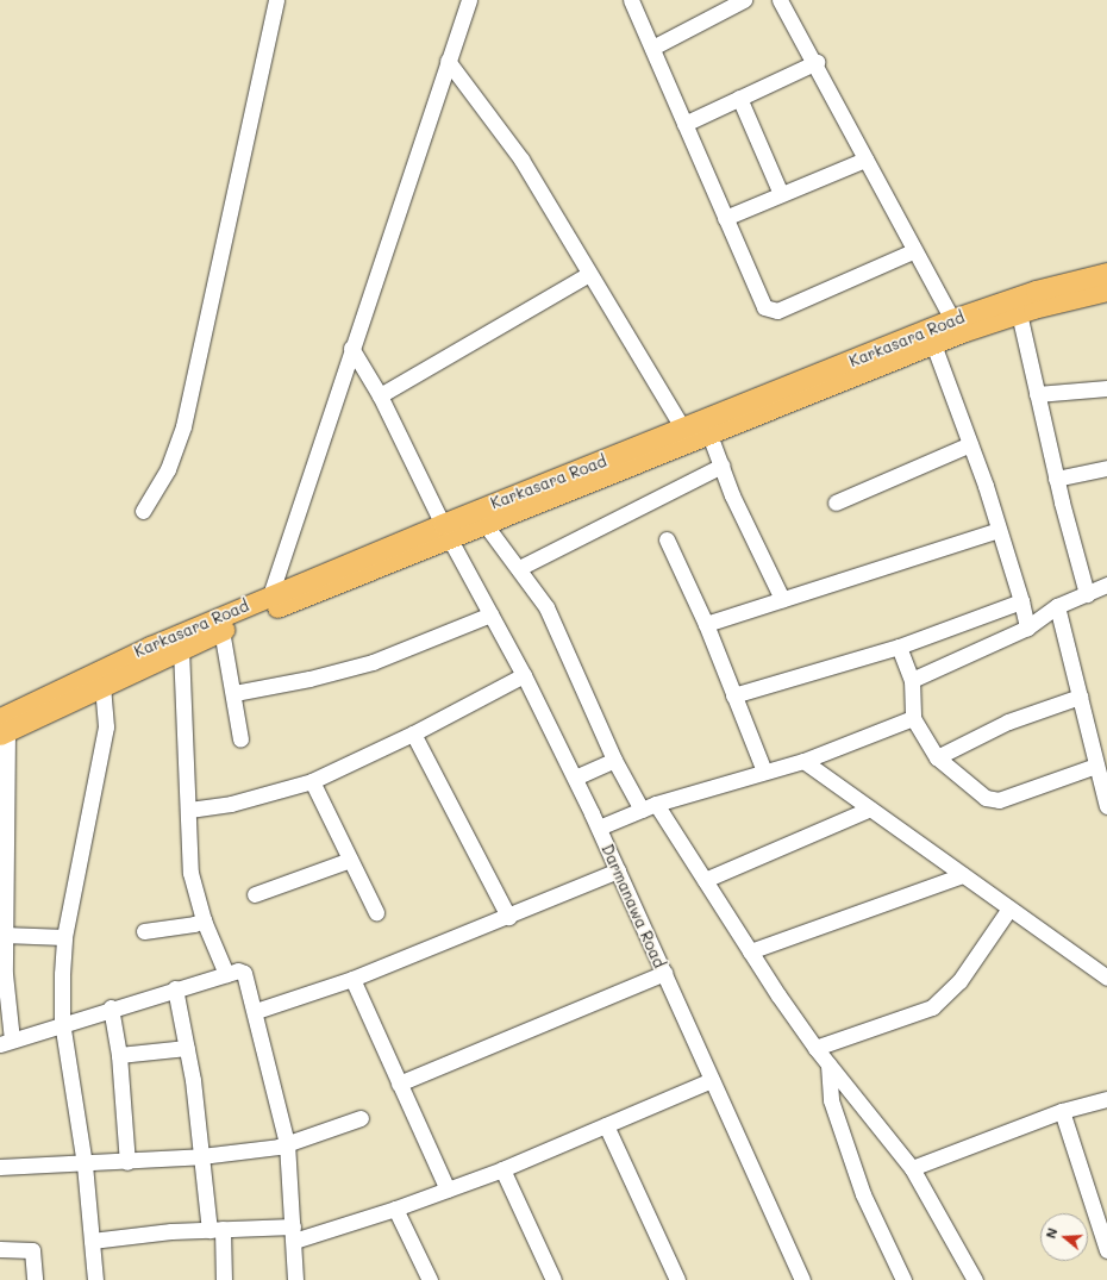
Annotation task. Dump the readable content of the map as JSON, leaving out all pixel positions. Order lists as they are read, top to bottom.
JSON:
{
  "streets": {
    "main road": ["Karkasara Road"],
    "street": ["Darmanawa Road"]
  },
  "crossings": [
    ["Karkasara Road", "Darmanawa Road"]
  ],
  "north": "left"
}
